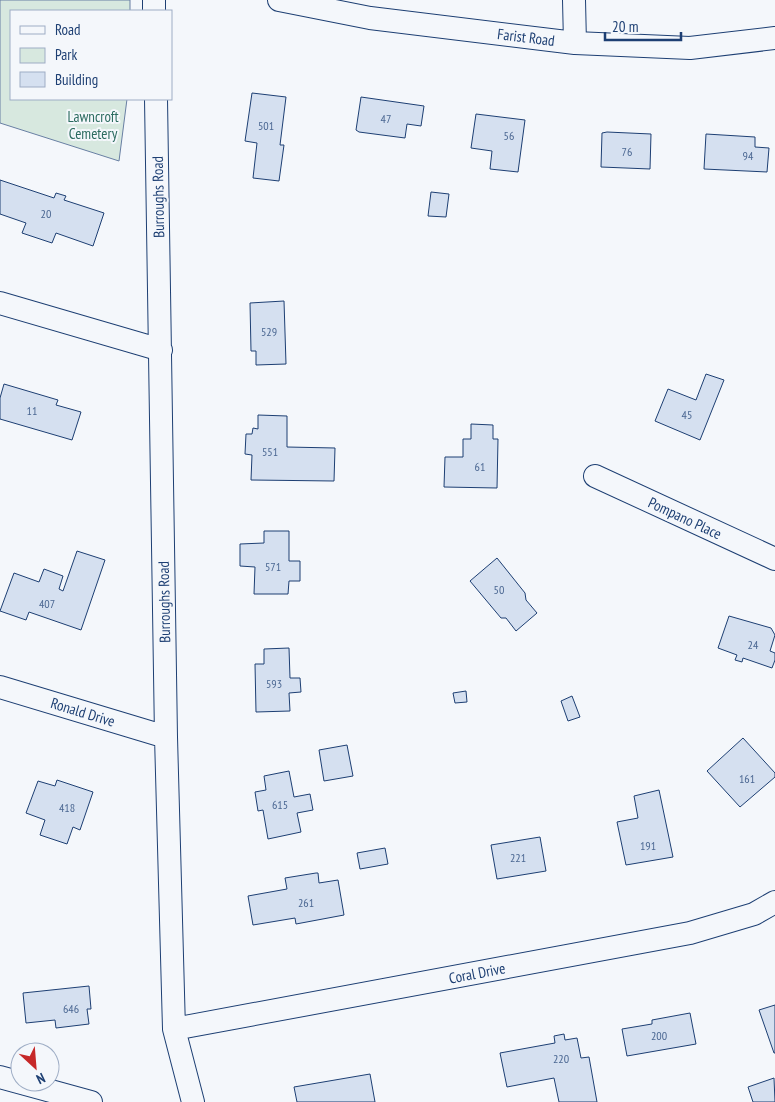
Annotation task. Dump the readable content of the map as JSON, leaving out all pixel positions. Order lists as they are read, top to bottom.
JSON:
{
  "streets": {
    "street": [
      "Farist Road",
      "Burroughs Road",
      "Pompano Place",
      "Ronald Drive",
      "Coral Drive"
    ]
  },
  "crossings": [
    ["Burroughs Road", "Ronald Drive"],
    ["Burroughs Road", "Coral Drive"]
  ],
  "parks": ["Lawncroft Cemetery"],
  "house_numbers": [
    "47",
    "501",
    "56",
    "76",
    "94",
    "20",
    "529",
    "11",
    "45",
    "551",
    "61",
    "571",
    "50",
    "407",
    "24",
    "593",
    "161",
    "615",
    "418",
    "191",
    "221",
    "261",
    "646",
    "200",
    "220"
  ],
  "legend": ["Road", "Park", "Building"],
  "scale_bar": "20 m",
  "north": "bottom right"
}
